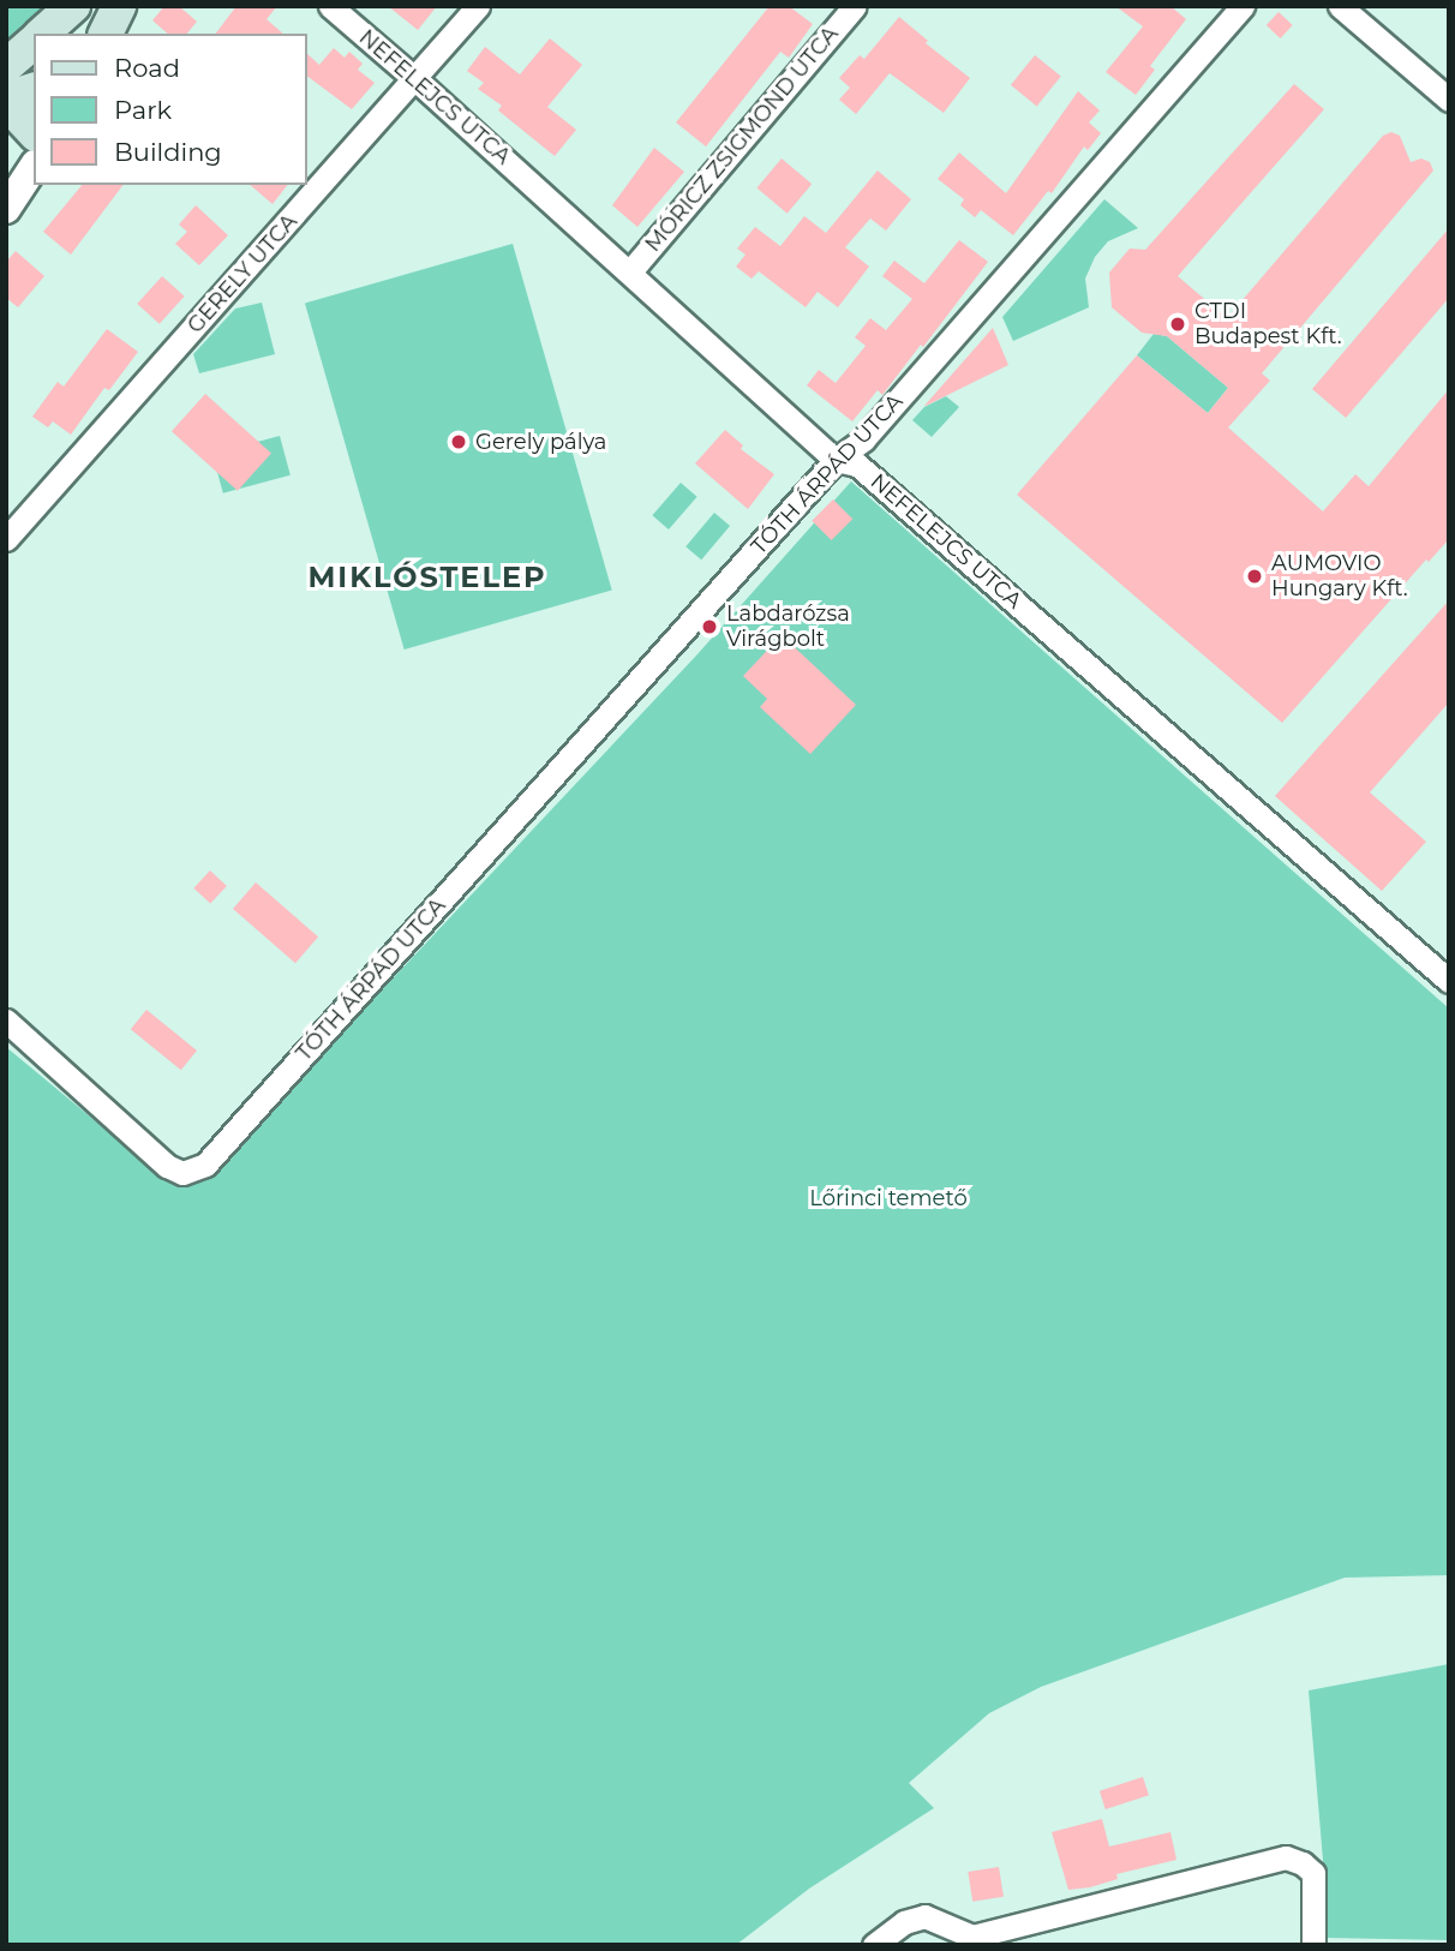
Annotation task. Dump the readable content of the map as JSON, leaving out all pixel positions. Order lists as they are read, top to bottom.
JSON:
{
  "streets": {
    "street": [
      "NEFELEJCS UTCA",
      "MÓRICZ ZSIGMOND UTCA",
      "GERELY UTCA",
      "TÓTH ÁRPÁD UTCA"
    ]
  },
  "crossings": [
    ["NEFELEJCS UTCA", "MÓRICZ ZSIGMOND UTCA"],
    ["NEFELEJCS UTCA", "GERELY UTCA"],
    ["NEFELEJCS UTCA", "TÓTH ÁRPÁD UTCA"]
  ],
  "districts": ["MIKLÓSTELEP"],
  "parks": ["Lőrinci temető"],
  "places": [
    "CTDI Budapest Kft.",
    "Gerely pálya",
    "AUMOVIO Hungary Kft.",
    "Labdarózsa Virágbolt"
  ],
  "legend": ["Road", "Park", "Building"]
}
